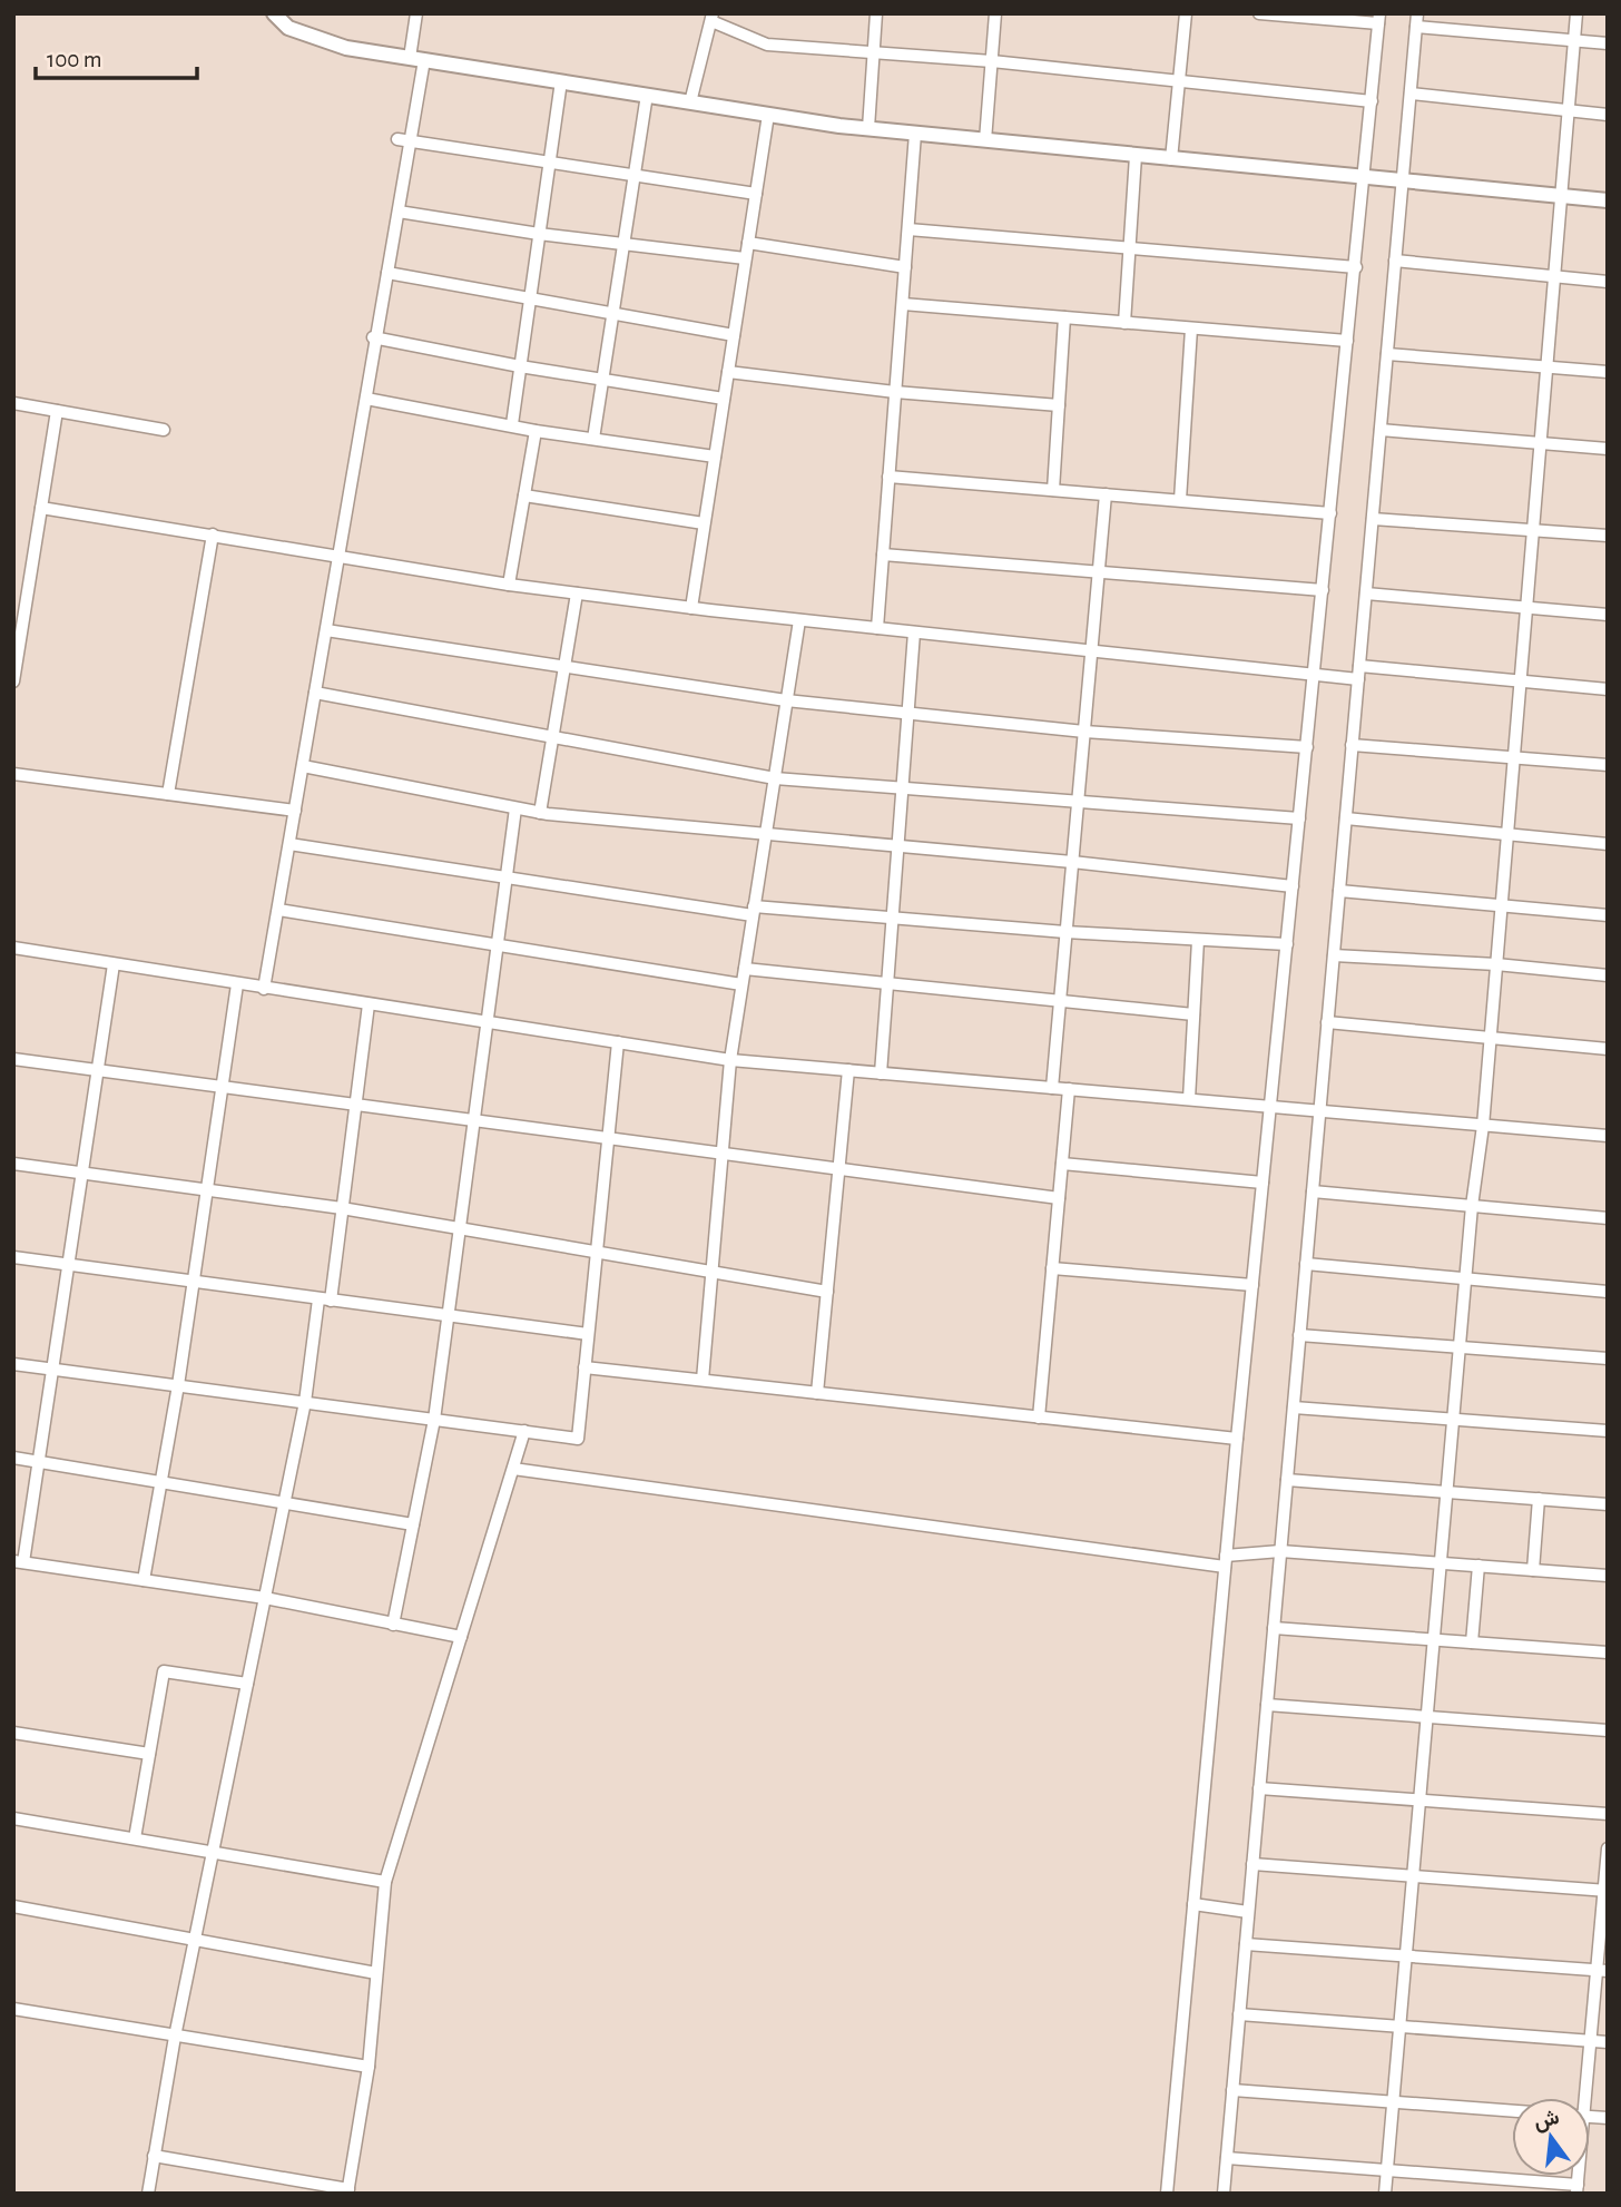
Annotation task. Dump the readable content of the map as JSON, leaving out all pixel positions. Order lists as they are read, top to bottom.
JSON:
{
  "scale_bar": "100 m",
  "north": "top"
}
